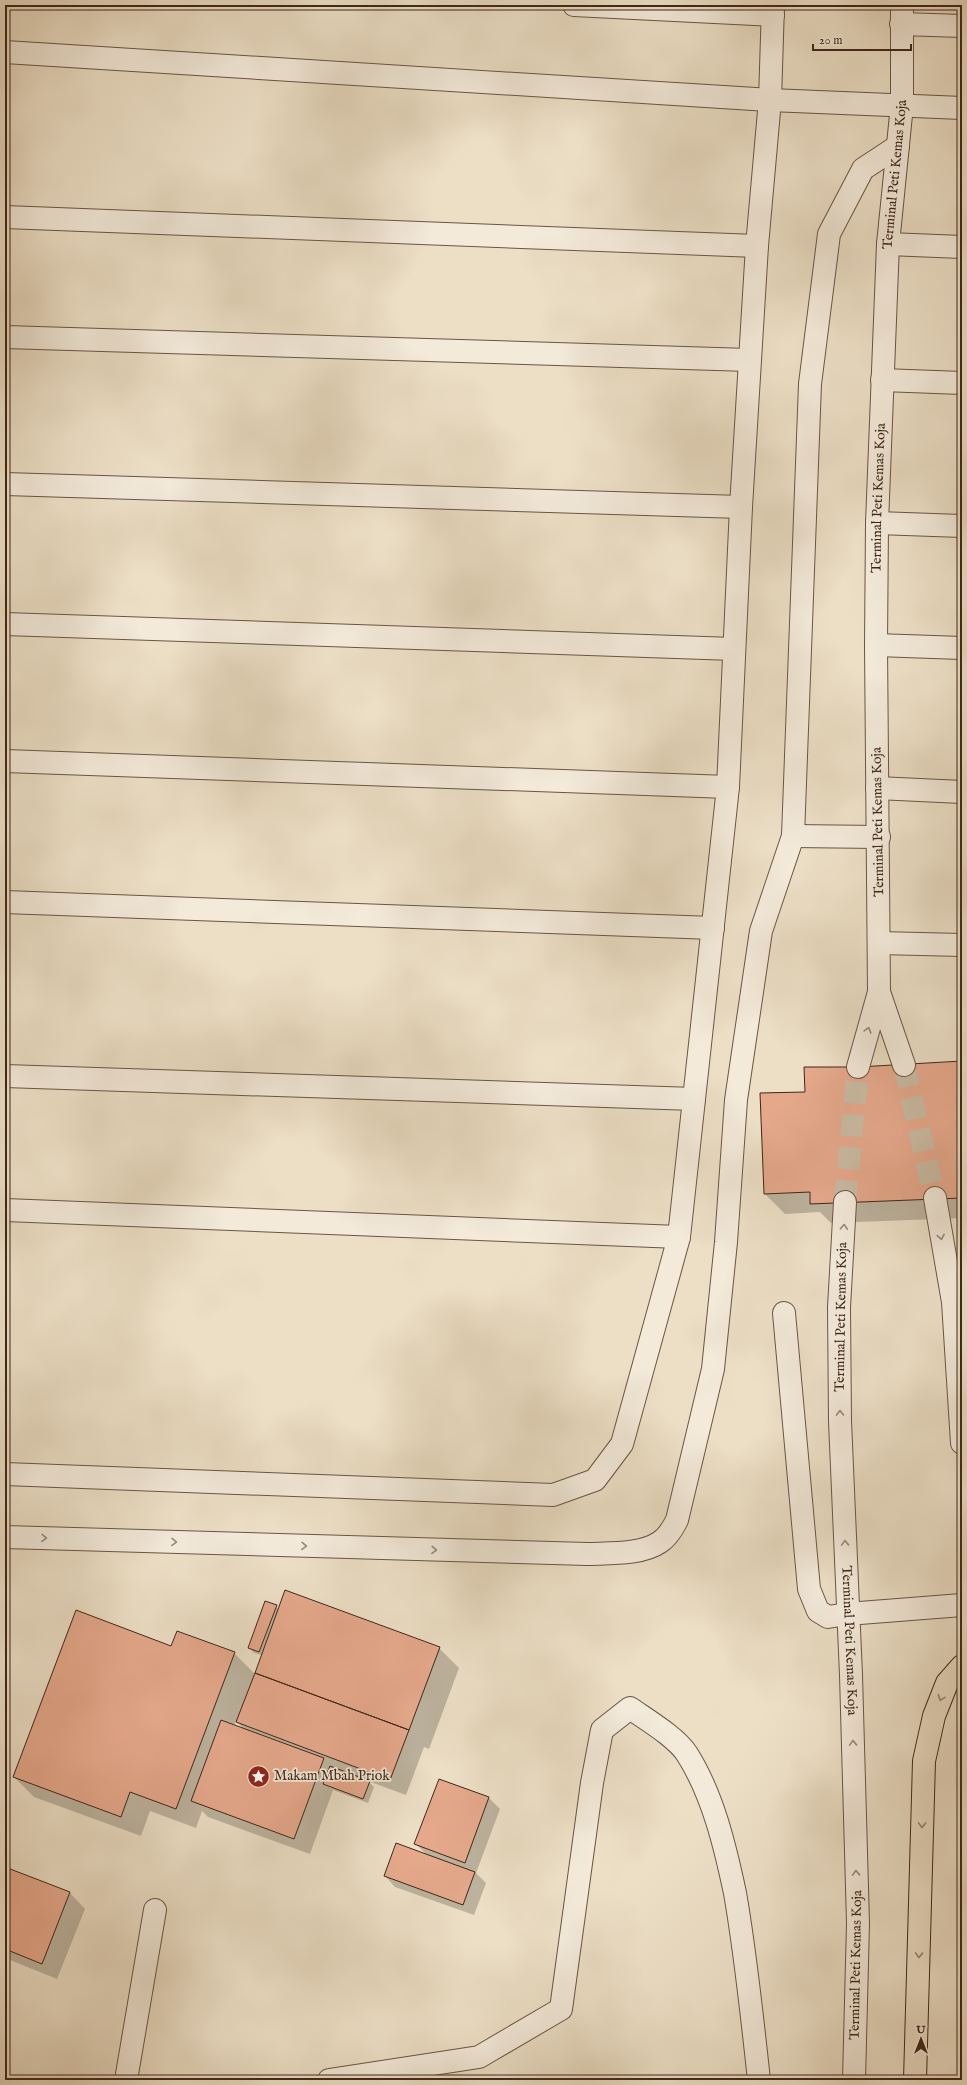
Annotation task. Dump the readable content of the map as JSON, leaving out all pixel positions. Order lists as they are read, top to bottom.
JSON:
{
  "streets": {
    "street": ["Terminal Peti Kemas Koja"]
  },
  "places": {
    "place": ["Makam Mbah Priok"]
  },
  "scale_bar": "20 m",
  "north": "top"
}
